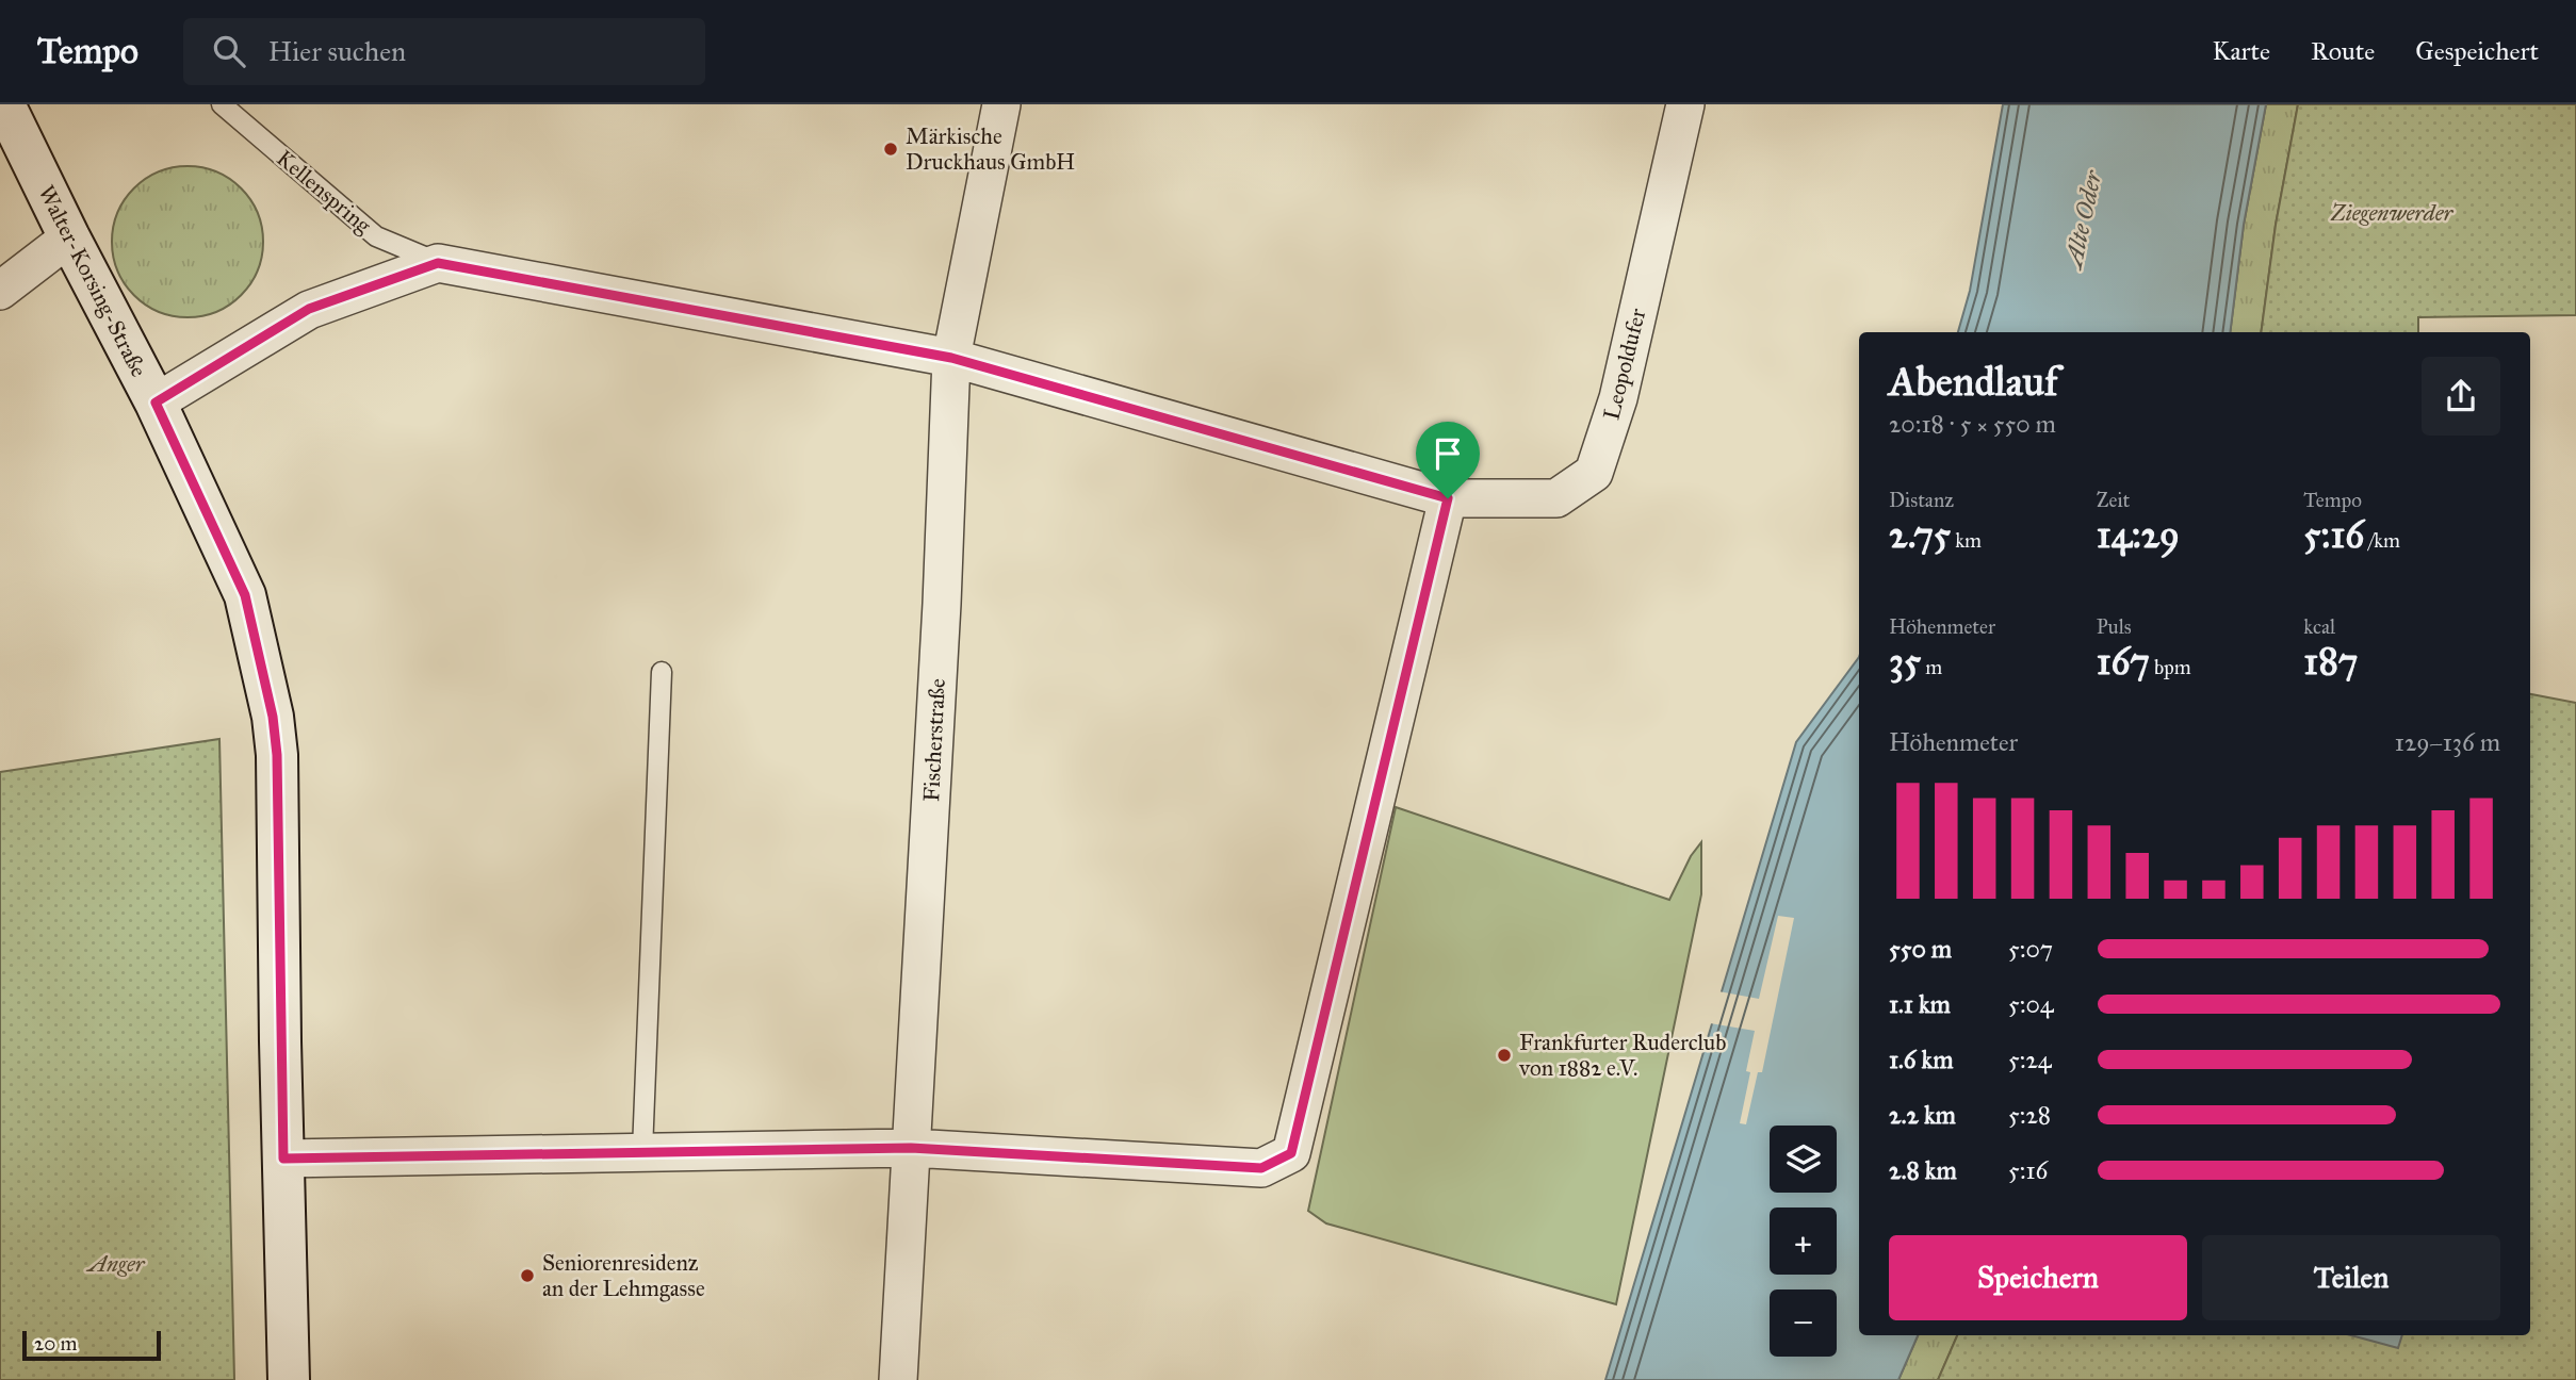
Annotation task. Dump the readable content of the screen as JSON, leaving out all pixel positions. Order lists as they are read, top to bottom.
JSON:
{
  "streets": {
    "street": [
      "Kellenspring",
      "Walter-Korsing-Straße",
      "Leopoldufer",
      "Fischerstraße"
    ]
  },
  "crossings": [
    ["Kellenspring", "Leopoldufer"],
    ["Kellenspring", "Fischerstraße"]
  ],
  "water": ["Alte Oder"],
  "parks": ["Ziegenwerder", "Anger"],
  "places": ["Märkische Druckhaus GmbH", "Frankfurter Ruderclub von 1882 e.V.", "Seniorenresidenz an der Lehmgasse"],
  "scale_bar": "20 m",
  "page": {
    "header": "Tempo",
    "search": "Hier suchen",
    "nav": ["Karte", "Route", "Gespeichert"],
    "heading": ["Abendlauf", "20:18 · 5 × 550 m"],
    "stats": [
      ["Distanz", "2.75 km"],
      ["Zeit", "14:29"],
      ["Tempo", "5:16 /km"],
      ["Höhenmeter", "35 m"],
      ["Puls", "167 bpm"],
      ["kcal", "187"]
    ],
    "chart": ["Höhenmeter", "129–136 m"],
    "list": [
      {
        "name": "550 m",
        "note": "5:07"
      },
      {
        "name": "1.1 km",
        "note": "5:04"
      },
      {
        "name": "1.6 km",
        "note": "5:24"
      },
      {
        "name": "2.2 km",
        "note": "5:28"
      },
      {
        "name": "2.8 km",
        "note": "5:16"
      }
    ],
    "map_buttons": ["+", "−"],
    "buttons": ["Speichern", "Teilen"],
    "scale": "20 m"
  }
}
